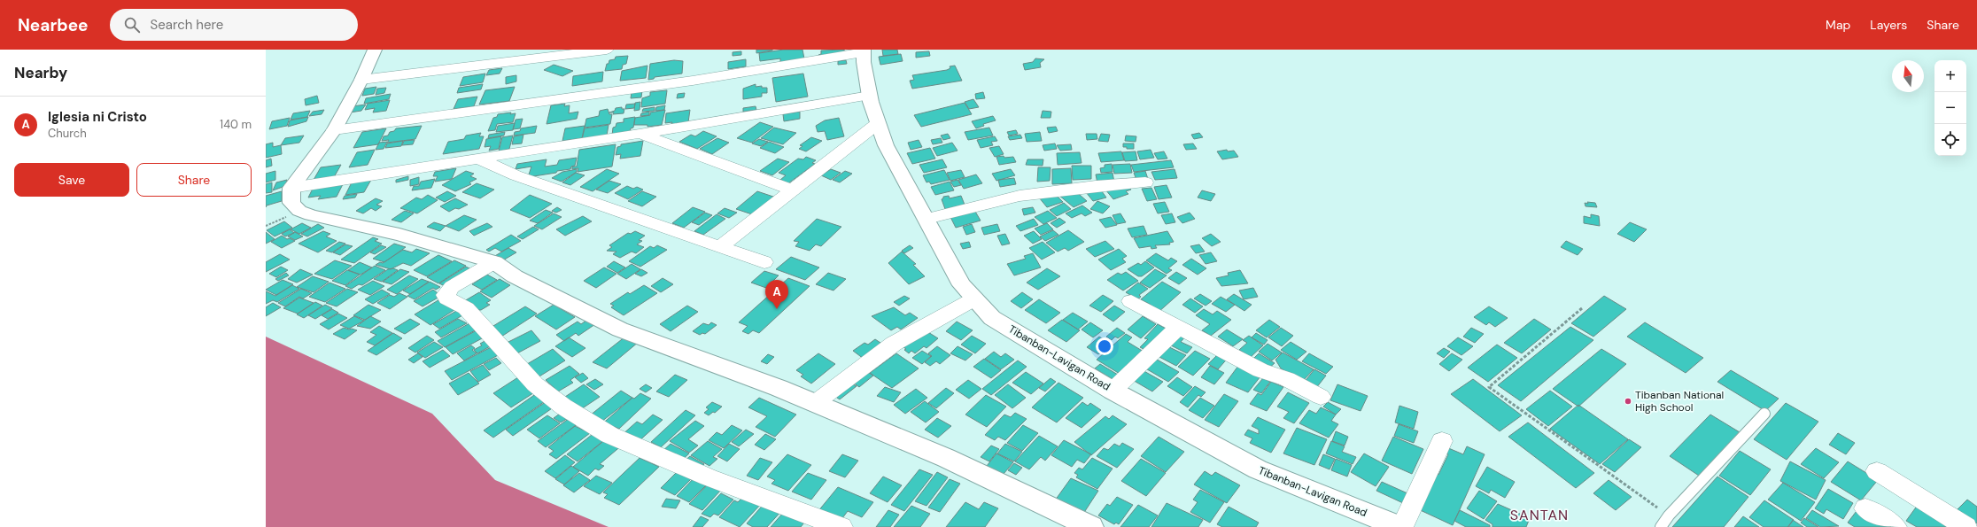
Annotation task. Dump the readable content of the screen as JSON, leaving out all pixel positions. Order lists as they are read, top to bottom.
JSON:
{
  "streets": {
    "street": ["Tibanban-Lavigan Road"]
  },
  "districts": ["SANTAN"],
  "places": ["Tibanban National High School"],
  "north": "top",
  "page": {
    "header": "Nearbee",
    "search": "Search here",
    "nav": ["Map", "Layers", "Share"],
    "heading": "Nearby",
    "map_buttons": ["+", "−"],
    "list": [
      {
        "mark": "A",
        "name": "Iglesia ni Cristo",
        "note": "Church",
        "value": "140 m"
      }
    ],
    "buttons": ["Save", "Share"],
    "pins": "A"
  }
}
